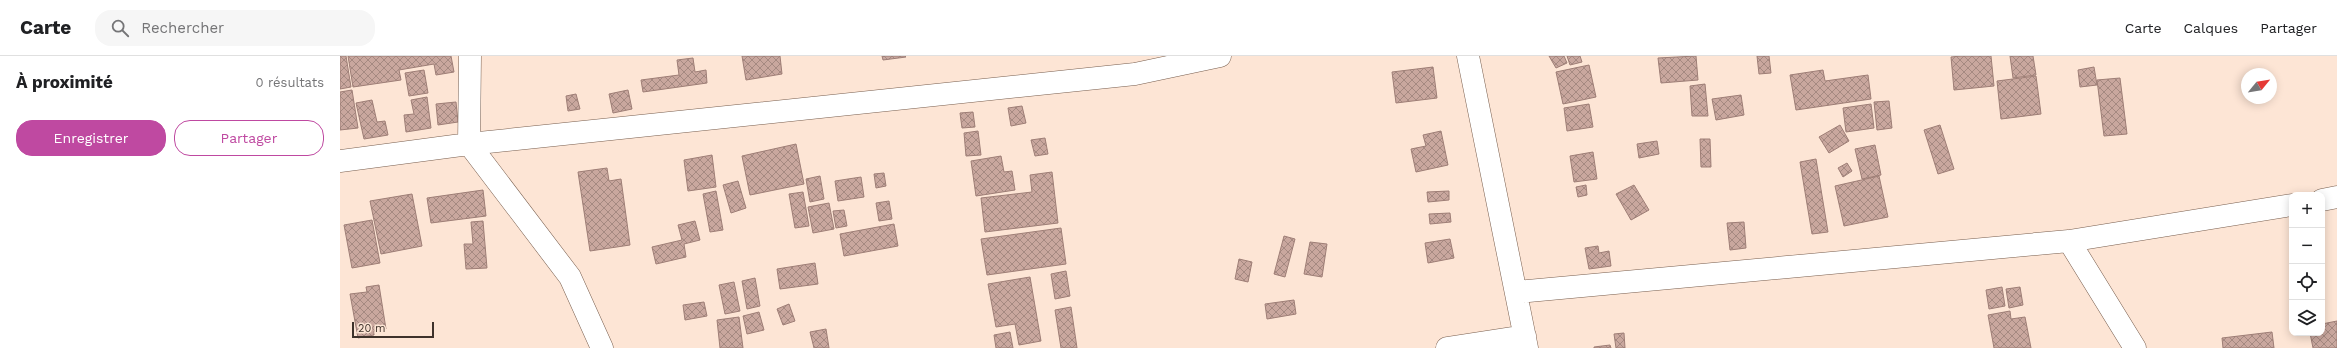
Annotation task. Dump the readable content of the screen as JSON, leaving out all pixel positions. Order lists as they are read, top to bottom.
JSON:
{
  "scale_bar": "20 m",
  "north": "top right",
  "page": {
    "header": "Carte",
    "search": "Rechercher",
    "nav": ["Carte", "Calques", "Partager"],
    "heading": ["À proximité", "0 résultats"],
    "buttons": ["Enregistrer", "Partager"],
    "map_buttons": ["+", "−"],
    "scale": "20 m"
  }
}
